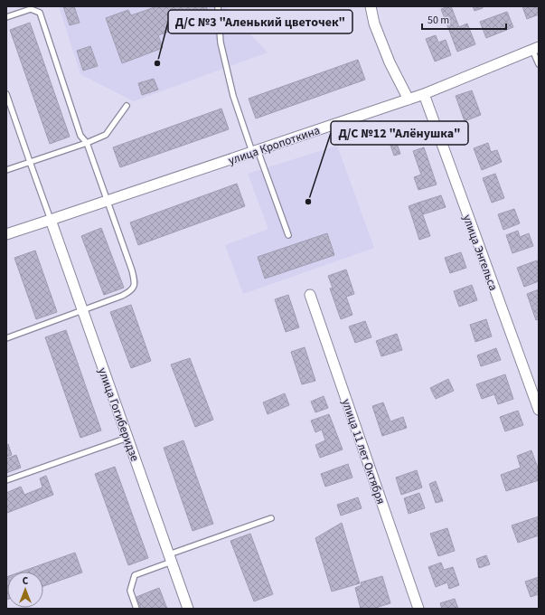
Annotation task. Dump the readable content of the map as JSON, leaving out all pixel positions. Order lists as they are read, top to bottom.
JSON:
{
  "streets": {
    "street": [
      "улица Кропоткина",
      "улица Энгельса",
      "улица Гогиберидзе",
      "улица 11 лет Октября"
    ]
  },
  "crossings": [
    ["улица Кропоткина", "улица Энгельса"],
    ["улица Кропоткина", "улица Гогиберидзе"]
  ],
  "places": ["Д/С №3 \"Аленький цветочек\"", "Д/С №12 \"Алёнушка\""],
  "scale_bar": "50 m",
  "north": "top"
}
